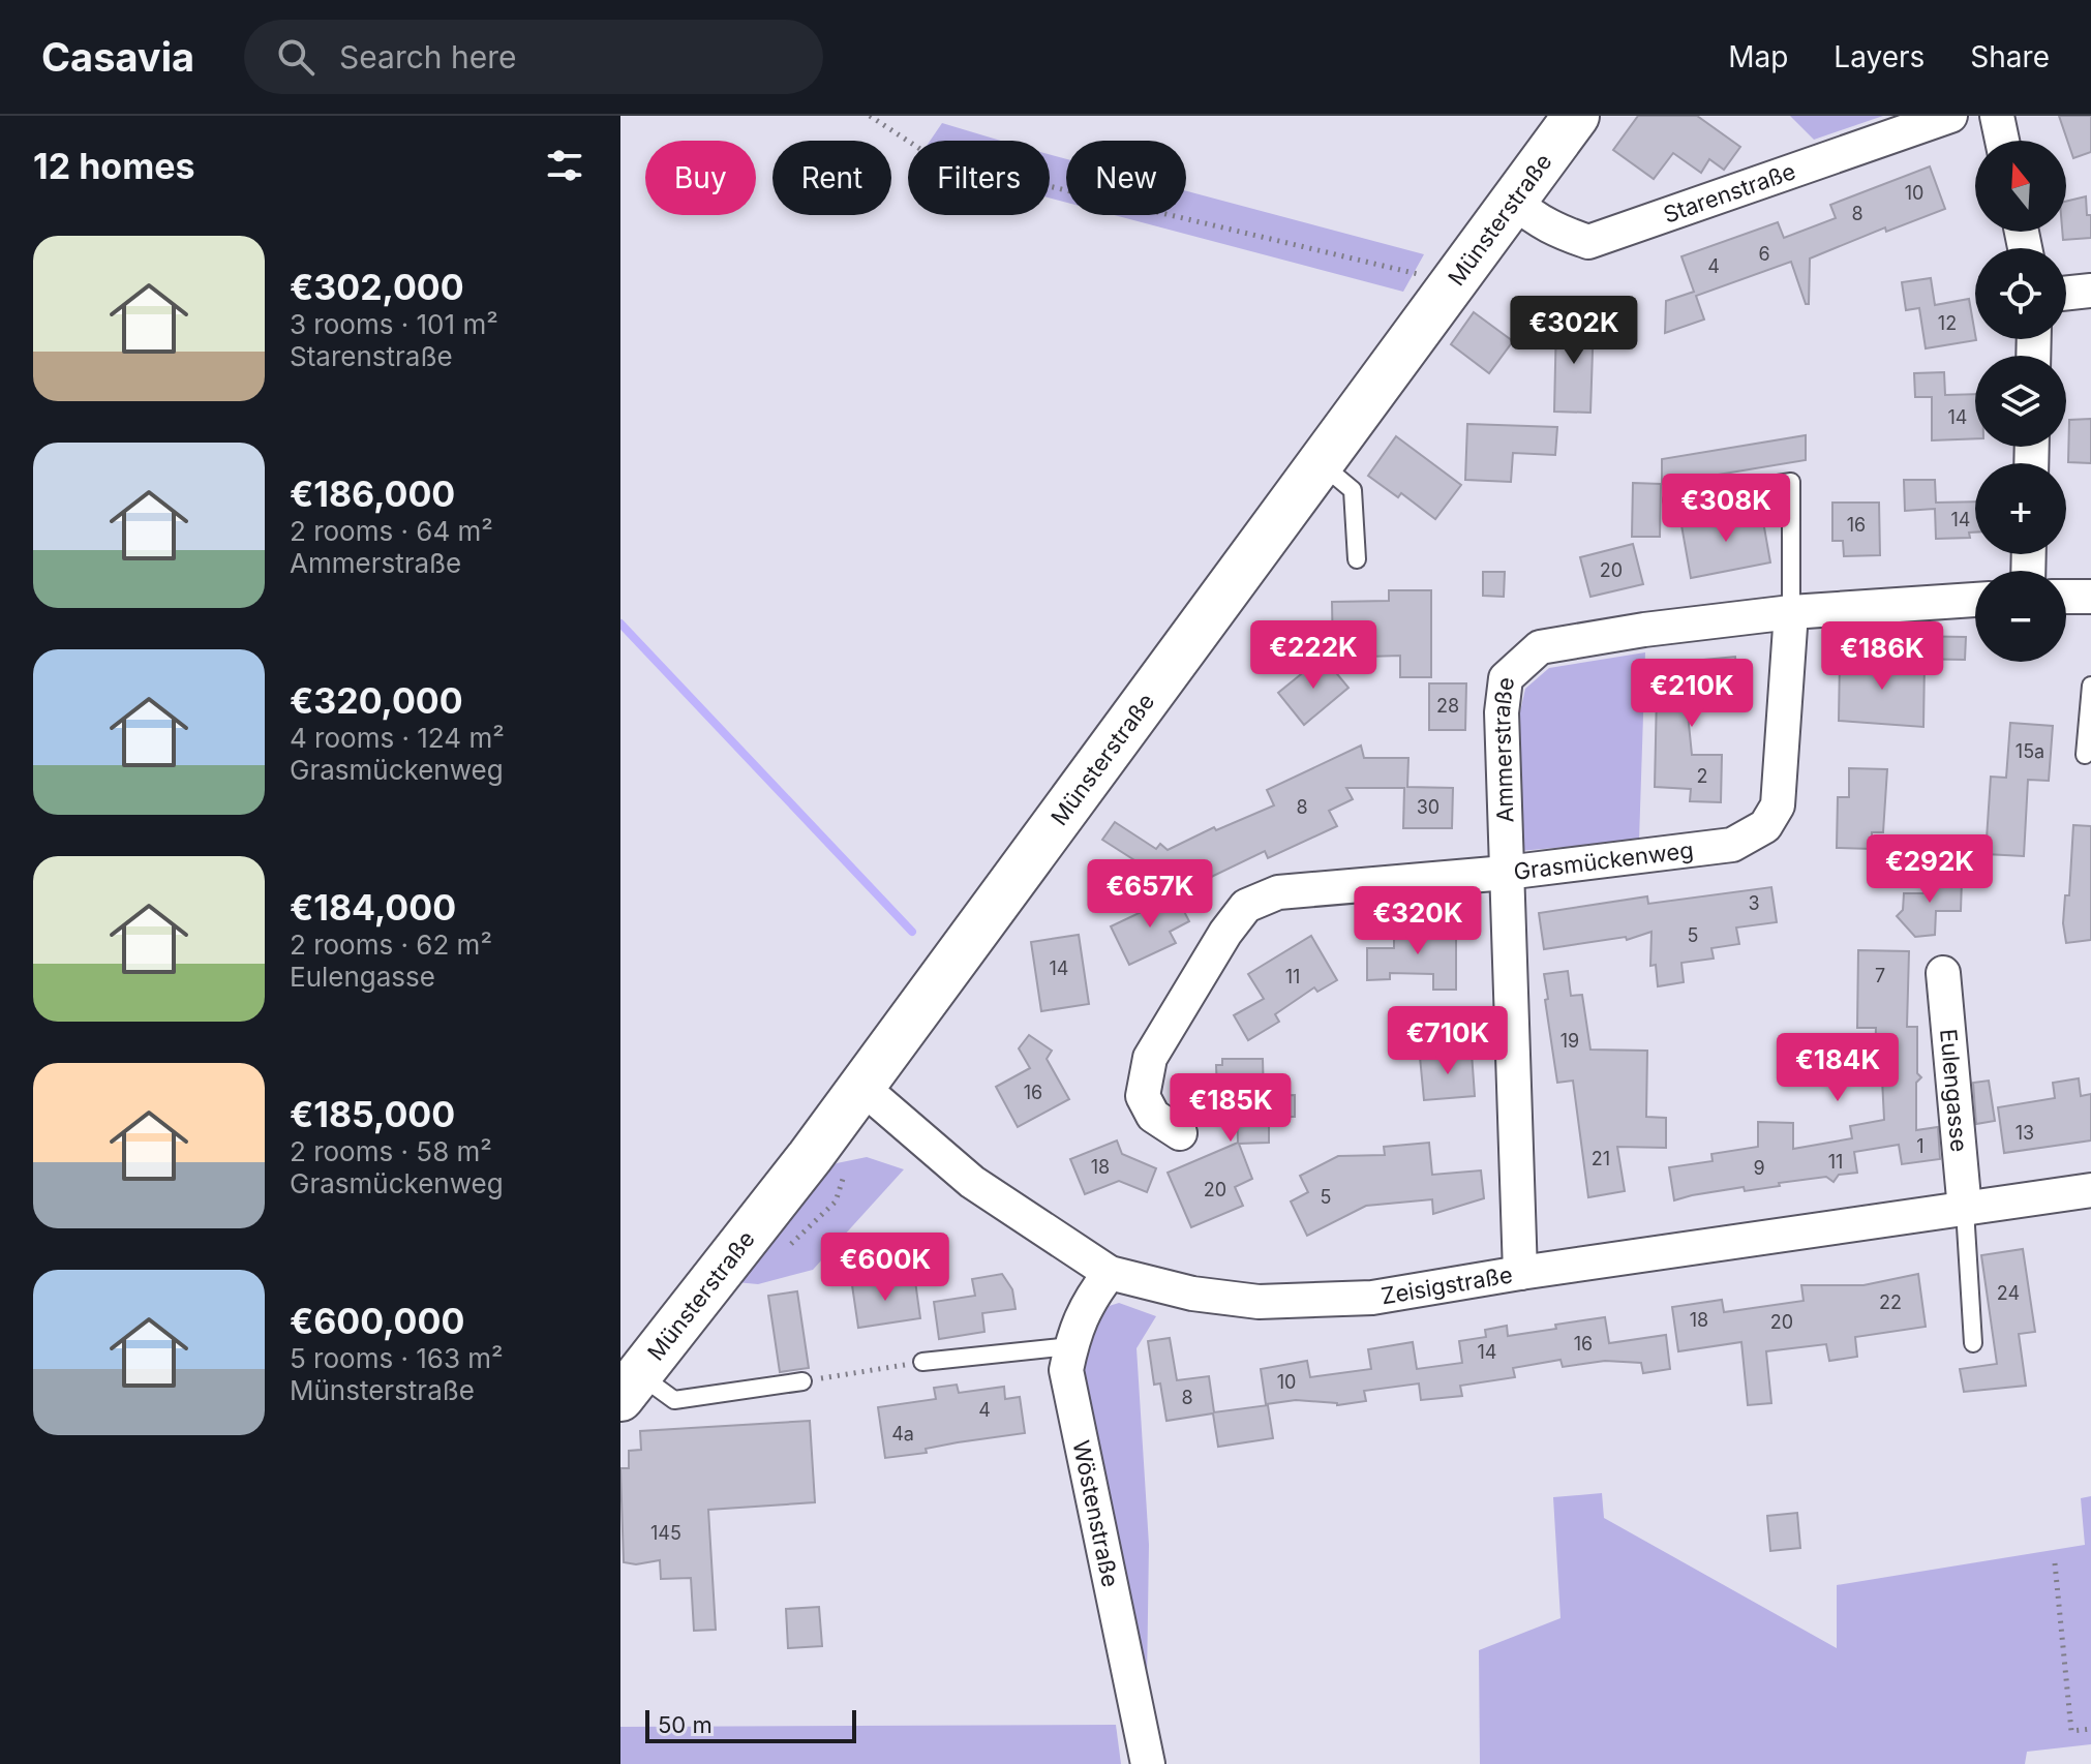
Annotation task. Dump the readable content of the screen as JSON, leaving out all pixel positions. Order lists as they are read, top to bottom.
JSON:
{
  "streets": {
    "main road": ["Münsterstraße"],
    "street": [
      "Starenstraße",
      "Ammerstraße",
      "Grasmückenweg",
      "Eulengasse",
      "Zeisigstraße",
      "Wöstenstraße"
    ]
  },
  "crossings": [
    ["Starenstraße", "Münsterstraße"],
    ["Münsterstraße", "Zeisigstraße"],
    ["Ammerstraße", "Grasmückenweg"],
    ["Ammerstraße", "Zeisigstraße"],
    ["Eulengasse", "Zeisigstraße"],
    ["Zeisigstraße", "Wöstenstraße"]
  ],
  "house_numbers": [
    "10",
    "8",
    "6",
    "4",
    "12",
    "14",
    "14",
    "16",
    "20",
    "28",
    "15a",
    "2",
    "8",
    "30",
    "3",
    "5",
    "14",
    "7",
    "11",
    "19",
    "16",
    "13",
    "1",
    "21",
    "11",
    "18",
    "9",
    "20",
    "5",
    "24",
    "22",
    "18",
    "20",
    "16",
    "14",
    "10",
    "8",
    "4",
    "4a",
    "145"
  ],
  "scale_bar": "50 m",
  "north": "top",
  "page": {
    "header": "Casavia",
    "search": "Search here",
    "nav": ["Map", "Layers", "Share"],
    "heading": "12 homes",
    "map_buttons": ["+", "−"],
    "chip": [
      "Buy",
      "Rent",
      "Filters",
      "New"
    ],
    "list": [
      {
        "name": "€302,000",
        "note": "3 rooms · 101 m² · Starenstraße"
      },
      {
        "name": "€186,000",
        "note": "2 rooms · 64 m² · Ammerstraße"
      },
      {
        "name": "€320,000",
        "note": "4 rooms · 124 m² · Grasmückenweg"
      },
      {
        "name": "€184,000",
        "note": "2 rooms · 62 m² · Eulengasse"
      },
      {
        "name": "€185,000",
        "note": "2 rooms · 58 m² · Grasmückenweg"
      },
      {
        "name": "€600,000",
        "note": "5 rooms · 163 m² · Münsterstraße"
      }
    ],
    "price": [
      "€302K",
      "€308K",
      "€222K",
      "€186K",
      "€210K",
      "€292K",
      "€657K",
      "€320K",
      "€710K",
      "€184K",
      "€185K",
      "€600K"
    ],
    "scale": "50 m"
  }
}
